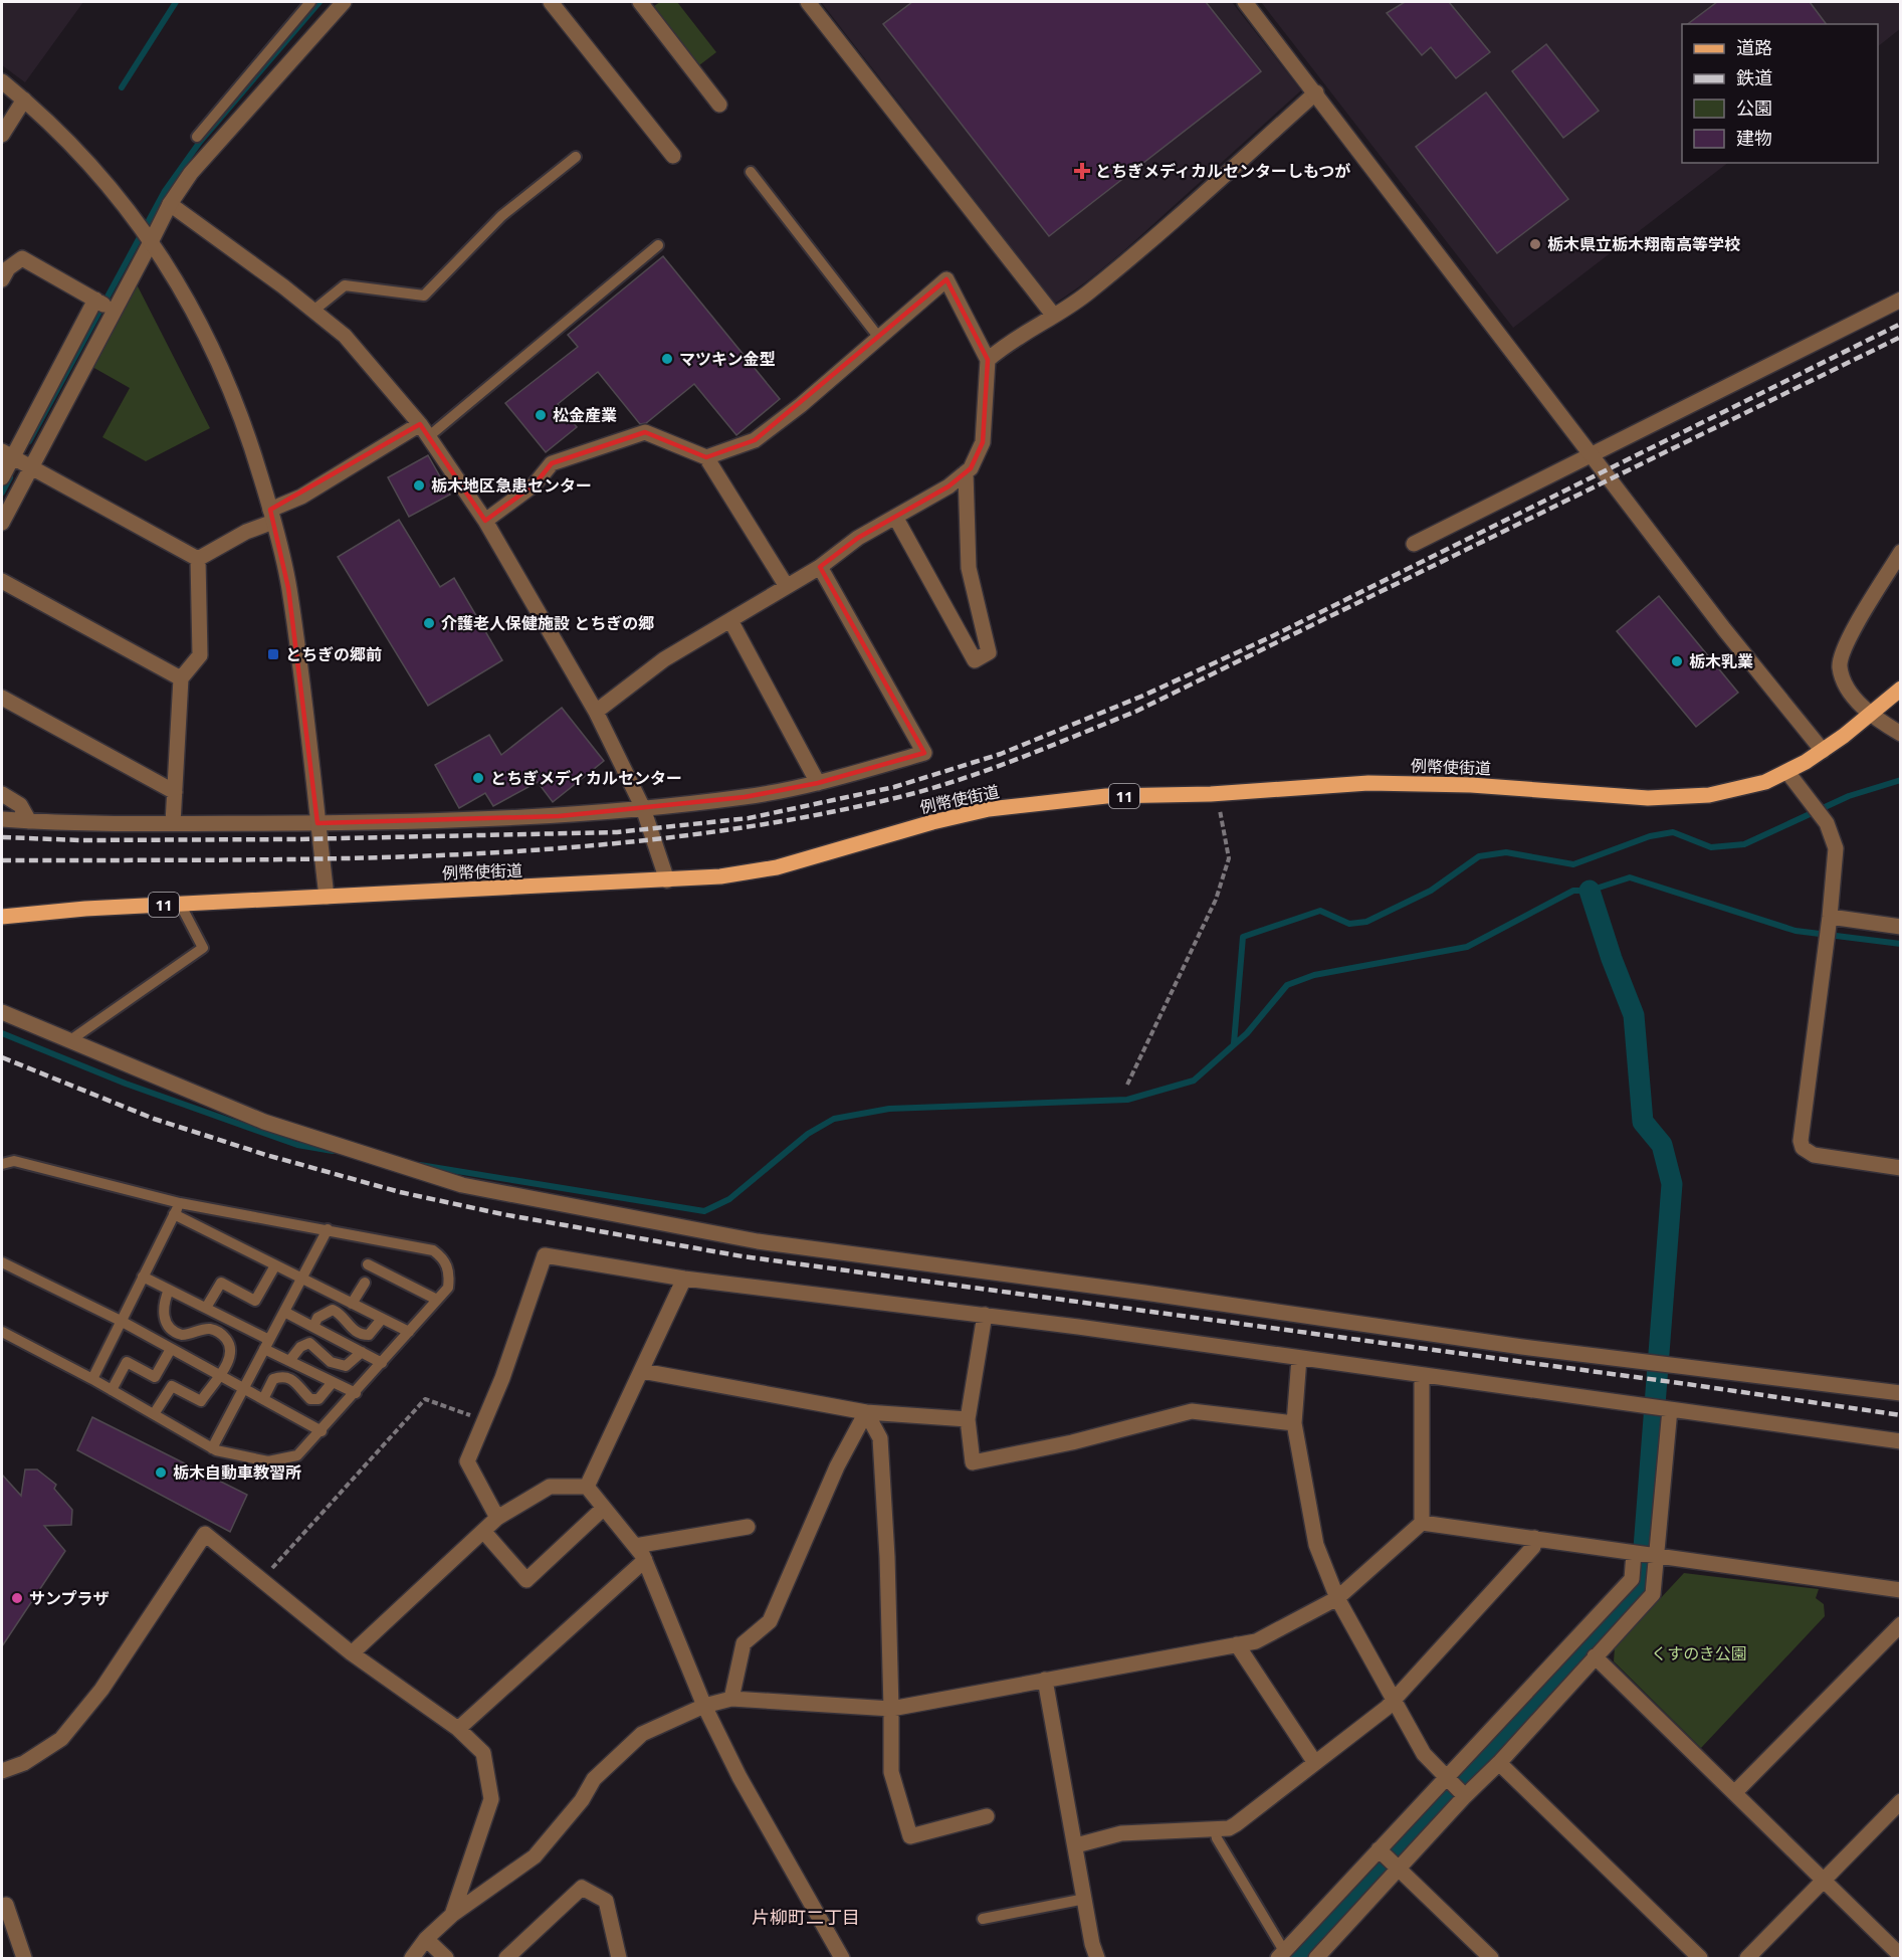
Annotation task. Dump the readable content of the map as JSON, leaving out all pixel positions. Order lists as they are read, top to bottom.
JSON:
{
  "streets": {
    "main road": ["例幣使街道", "11"]
  },
  "districts": ["片柳町二丁目"],
  "parks": ["くすのき公園"],
  "places": {
    "health": ["とちぎメディカルセンターしもつが"],
    "other": [
      "栃木県立栃木翔南高等学校",
      "マツキン金型",
      "松金産業",
      "栃木地区急患センター",
      "介護老人保健施設 とちぎの郷",
      "栃木乳業",
      "とちぎメディカルセンター",
      "栃木自動車教習所",
      "サンプラザ"
    ],
    "transit": ["とちぎの郷前"]
  },
  "legend": [
    "道路",
    "鉄道",
    "公園",
    "建物"
  ]
}
